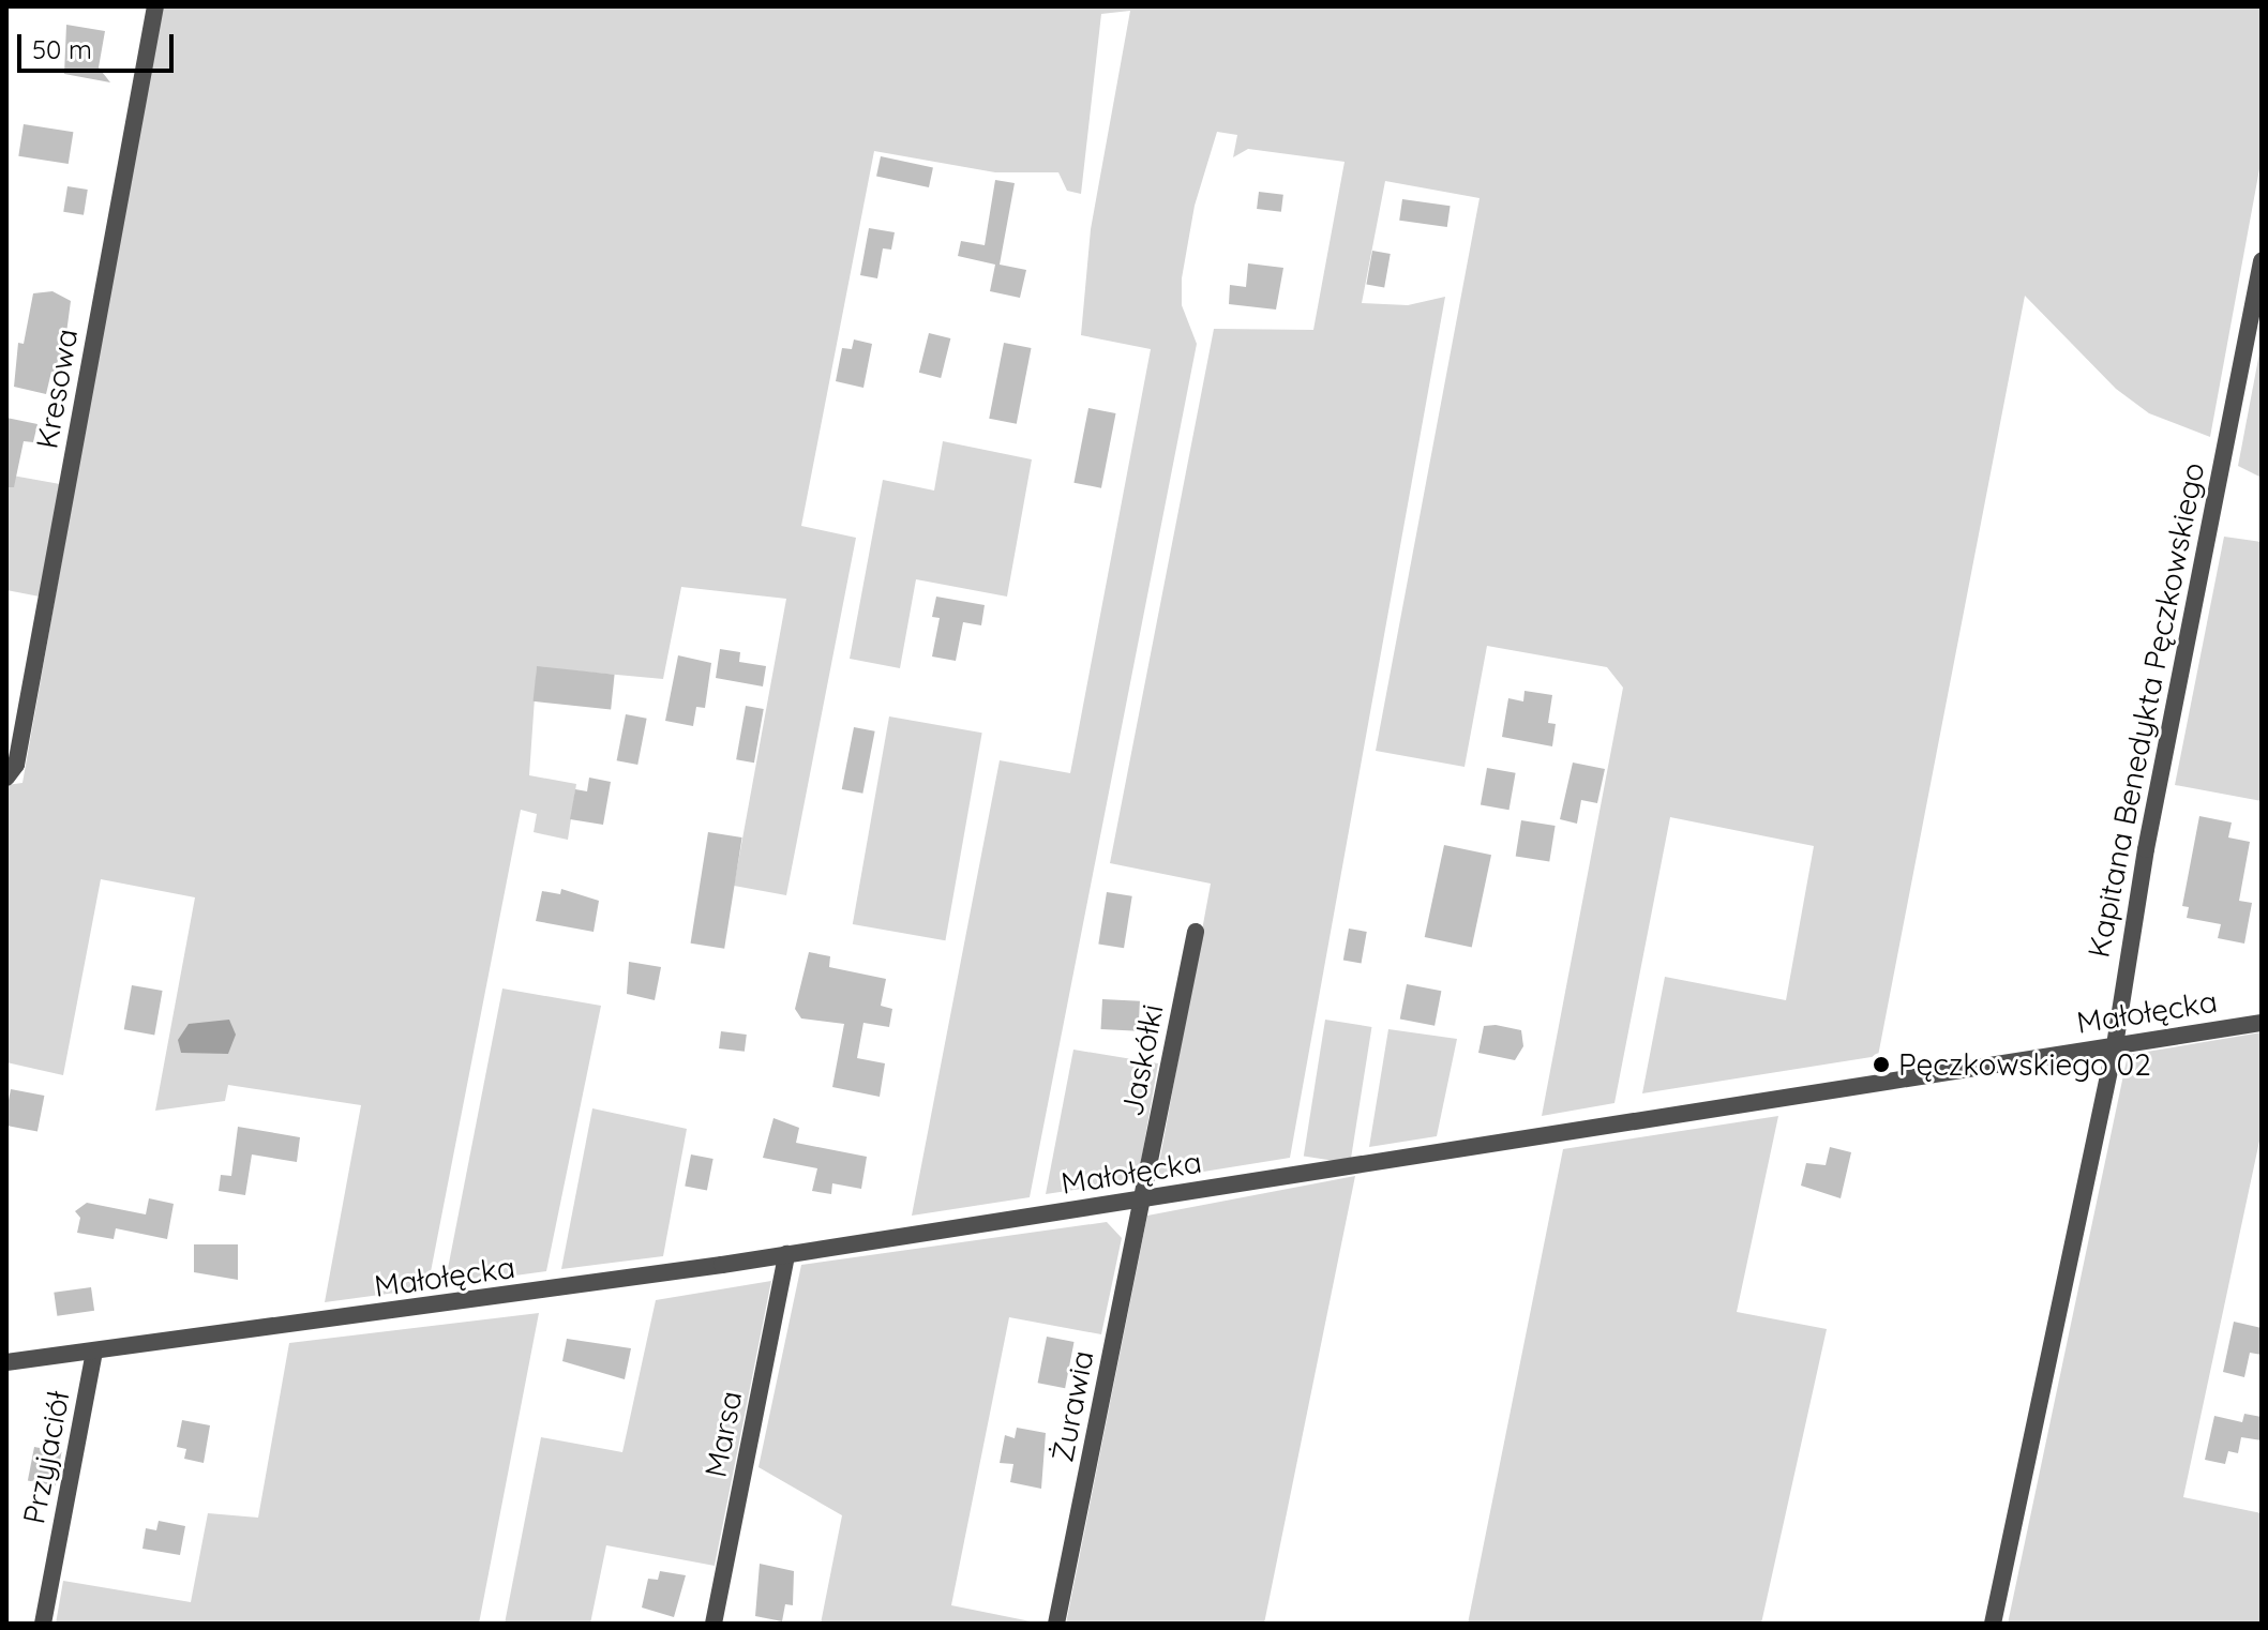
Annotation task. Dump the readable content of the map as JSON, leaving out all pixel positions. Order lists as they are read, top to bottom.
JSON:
{
  "streets": {
    "street": [
      "Kresowa",
      "Kapitana Benedykta Pęczkowskiego",
      "Małołęcka",
      "Jaskółki",
      "Żurawia",
      "Marsa",
      "Przyjaciół"
    ]
  },
  "crossings": [
    ["Kapitana Benedykta Pęczkowskiego", "Małołęcka"],
    ["Małołęcka", "Jaskółki"],
    ["Małołęcka", "Żurawia"],
    ["Małołęcka", "Marsa"],
    ["Małołęcka", "Przyjaciół"],
    ["Jaskółki", "Żurawia"]
  ],
  "places": ["Pęczkowskiego 02"],
  "scale_bar": "50 m"
}
